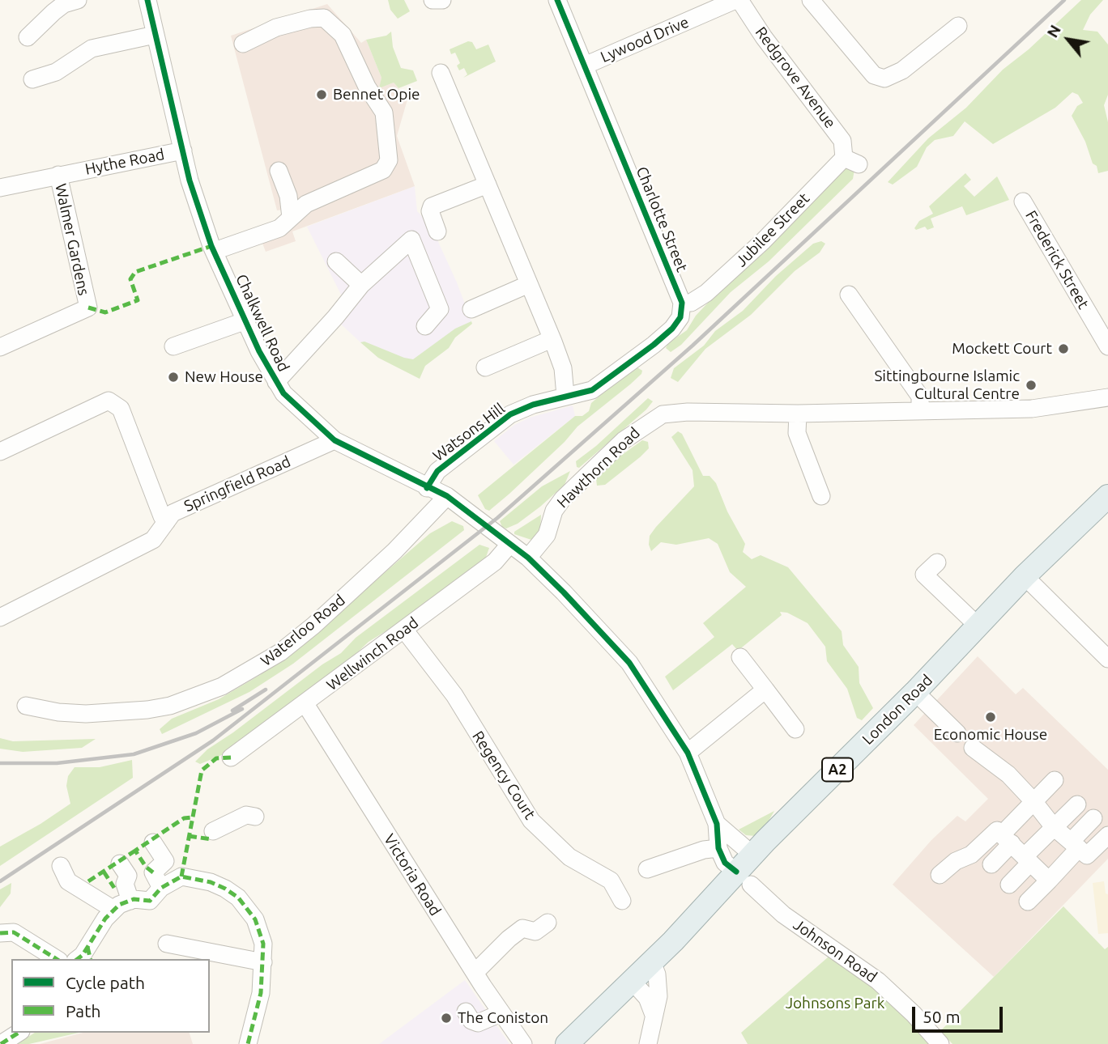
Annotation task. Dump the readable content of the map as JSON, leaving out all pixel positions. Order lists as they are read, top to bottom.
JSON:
{
  "streets": {
    "main road": ["London Road", "A2"],
    "street": [
      "Lywood Drive",
      "Redgrove Avenue",
      "Hythe Road",
      "Charlotte Street",
      "Jubilee Street",
      "Walmer Gardens",
      "Frederick Street",
      "Chalkwell Road",
      "Watsons Hill",
      "Hawthorn Road",
      "Springfield Road",
      "Waterloo Road",
      "Wellwinch Road",
      "Regency Court",
      "Victoria Road",
      "Johnson Road"
    ]
  },
  "crossings": [
    ["Lywood Drive", "Redgrove Avenue"],
    ["Lywood Drive", "Charlotte Street"],
    ["Redgrove Avenue", "Jubilee Street"],
    ["Hythe Road", "Walmer Gardens"],
    ["Hythe Road", "Chalkwell Road"],
    ["Charlotte Street", "Jubilee Street"],
    ["Chalkwell Road", "Watsons Hill"],
    ["Chalkwell Road", "Hawthorn Road"],
    ["Chalkwell Road", "Springfield Road"],
    ["Chalkwell Road", "Waterloo Road"],
    ["Chalkwell Road", "Wellwinch Road"],
    ["Chalkwell Road", "London Road"],
    ["Wellwinch Road", "Regency Court"],
    ["Wellwinch Road", "Victoria Road"],
    ["London Road", "Johnson Road"]
  ],
  "parks": ["Johnsons Park"],
  "places": [
    "Bennet Opie",
    "Mockett Court",
    "New House",
    "Sittingbourne Islamic Cultural Centre",
    "Economic House",
    "The Coniston"
  ],
  "legend": ["Cycle path", "Path"],
  "scale_bar": "50 m",
  "north": "top left"
}
